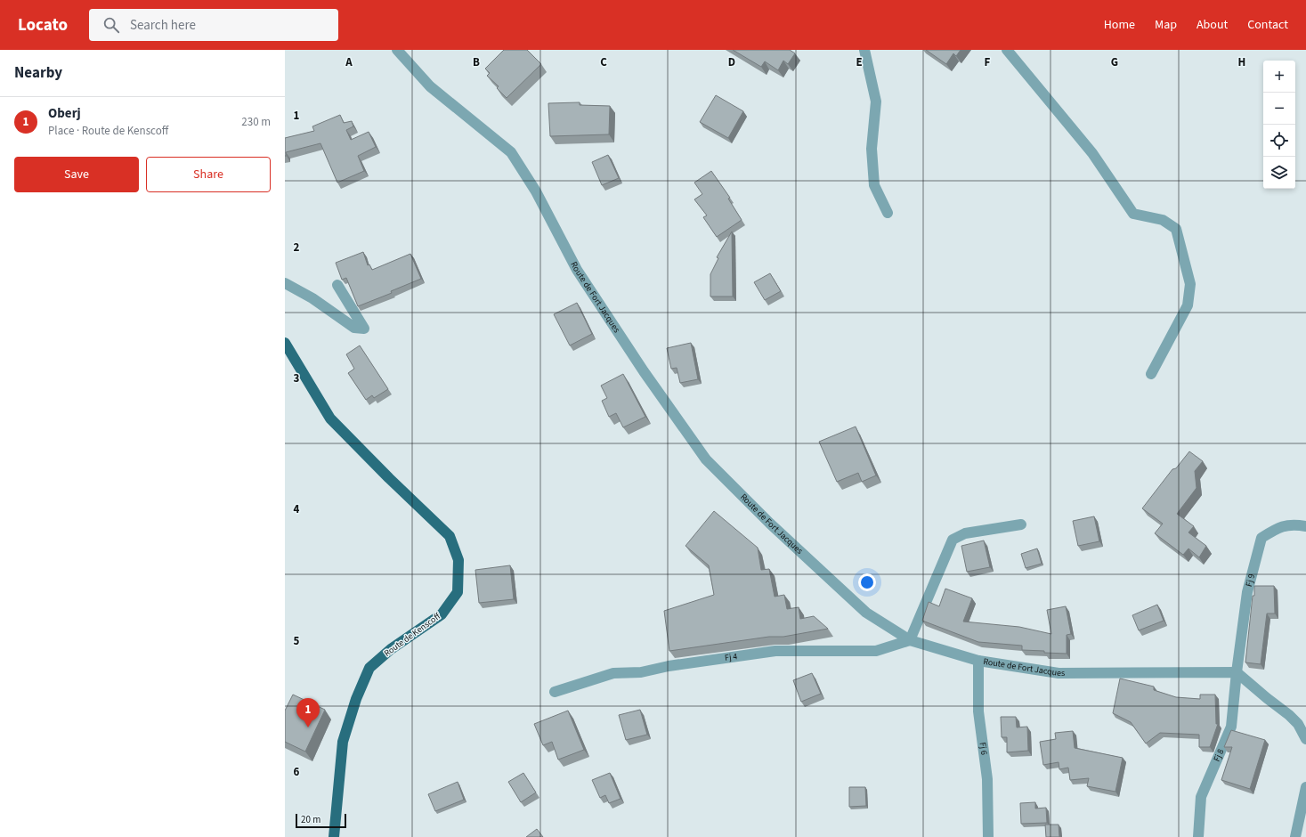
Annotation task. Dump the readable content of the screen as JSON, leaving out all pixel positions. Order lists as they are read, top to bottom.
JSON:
{
  "streets": {
    "main road": ["Route de Kenscoff"],
    "street": [
      "Route de Fort Jacques",
      "Fj 9",
      "Fj 4",
      "Fj 6",
      "Fj 8"
    ]
  },
  "crossings": [
    ["Route de Fort Jacques", "Fj 9"],
    ["Route de Fort Jacques", "Fj 4"],
    ["Route de Fort Jacques", "Fj 6"],
    ["Route de Fort Jacques", "Fj 8"],
    ["Fj 9", "Fj 8"]
  ],
  "scale_bar": "20 m",
  "page": {
    "header": "Locato",
    "search": "Search here",
    "nav": [
      "Home",
      "Map",
      "About",
      "Contact"
    ],
    "heading": "Nearby",
    "map_buttons": ["+", "−"],
    "list": [
      {
        "mark": "1",
        "name": "Oberj",
        "note": "Place · Route de Kenscoff",
        "value": "230 m"
      }
    ],
    "buttons": ["Save", "Share"],
    "pins": "1",
    "scale": "20 m"
  },
  "grid": {
    "columns": [
      "A",
      "B",
      "C",
      "D",
      "E",
      "F",
      "G",
      "H"
    ],
    "rows": [
      "1",
      "2",
      "3",
      "4",
      "5",
      "6"
    ]
  }
}
